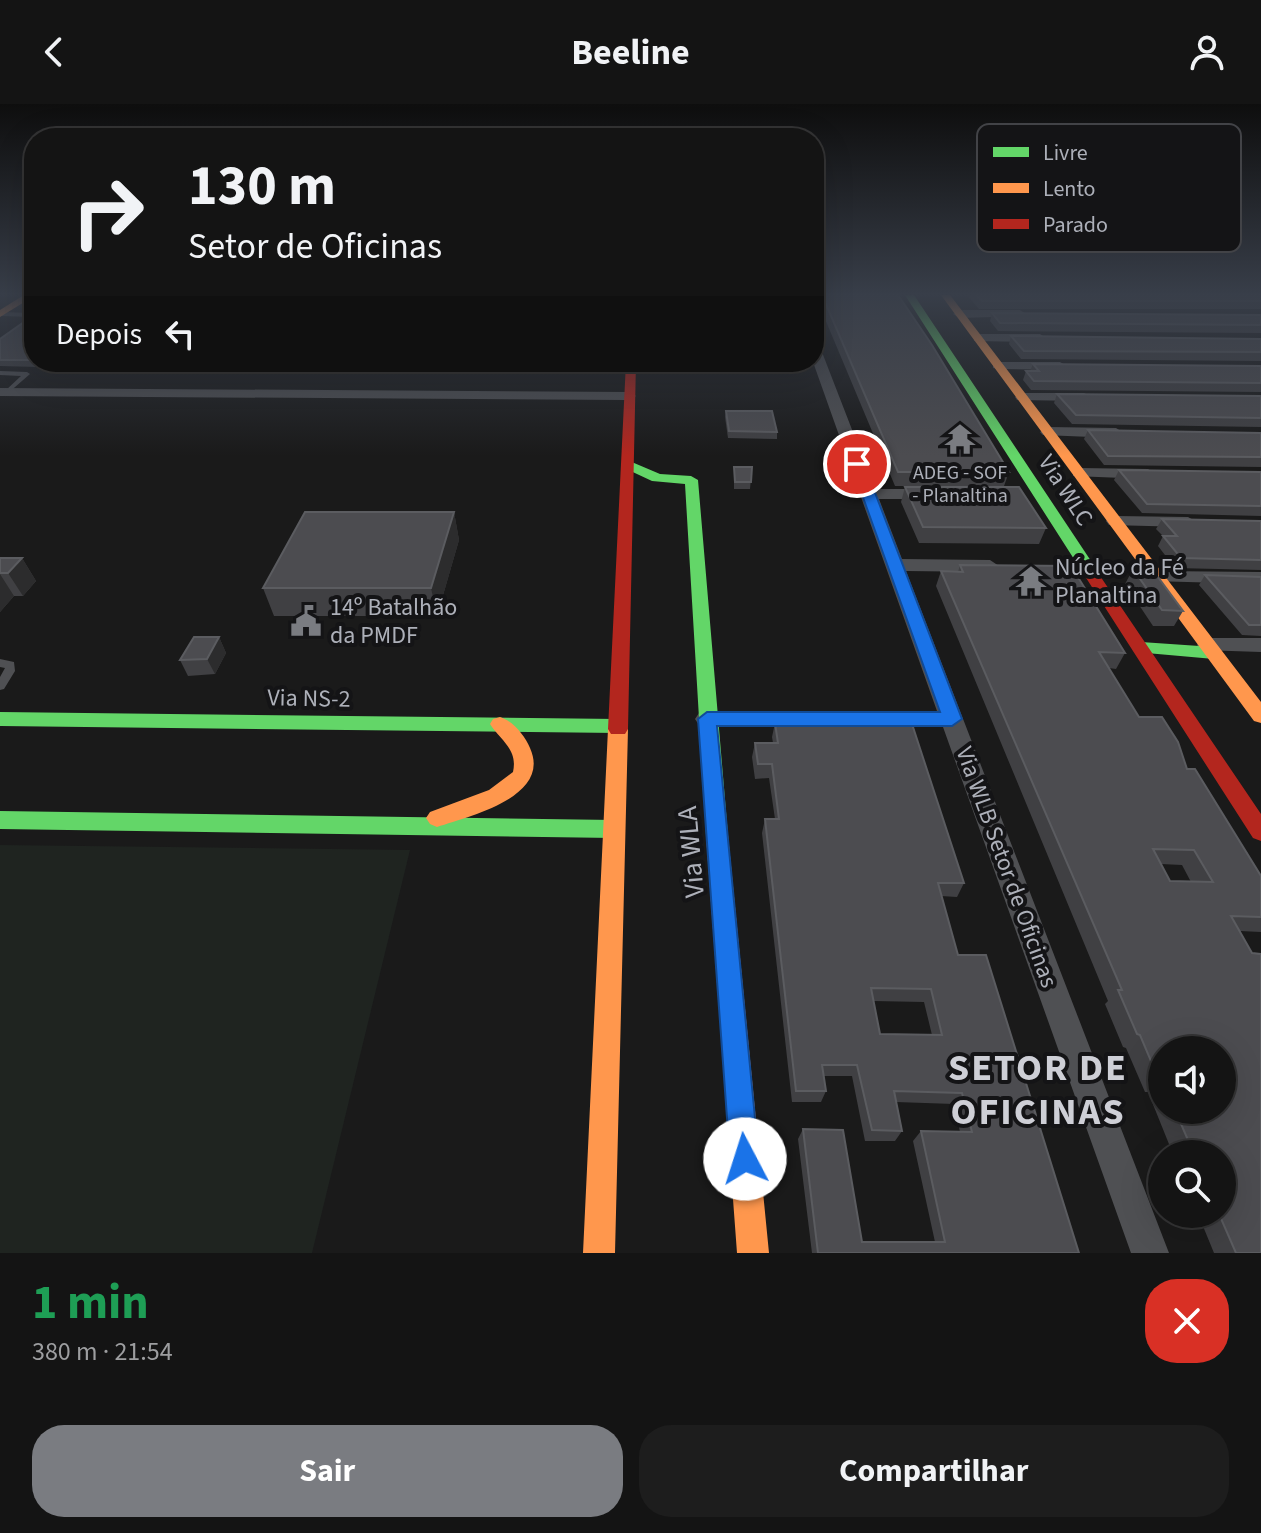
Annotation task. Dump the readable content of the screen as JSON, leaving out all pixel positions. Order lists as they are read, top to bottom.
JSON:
{
  "streets": {
    "street": [
      "Via WLC",
      "Via NS-2",
      "Via WLA",
      "Via WLB Setor de Oficinas"
    ]
  },
  "districts": ["SETOR DE OFICINAS"],
  "places": {
    "temple": ["ADEG - SOF - Planaltina", "Núcleo da Fé Planaltina"],
    "public building": ["14º Batalhão da PMDF"]
  },
  "legend": ["Livre", "Lento", "Parado"],
  "page": {
    "header": "Beeline",
    "turn": ["130 m", "Setor de Oficinas"],
    "then": "Depois",
    "heading": ["1 min", "380 m · 21:54"],
    "buttons": ["Sair", "Compartilhar"]
  }
}
